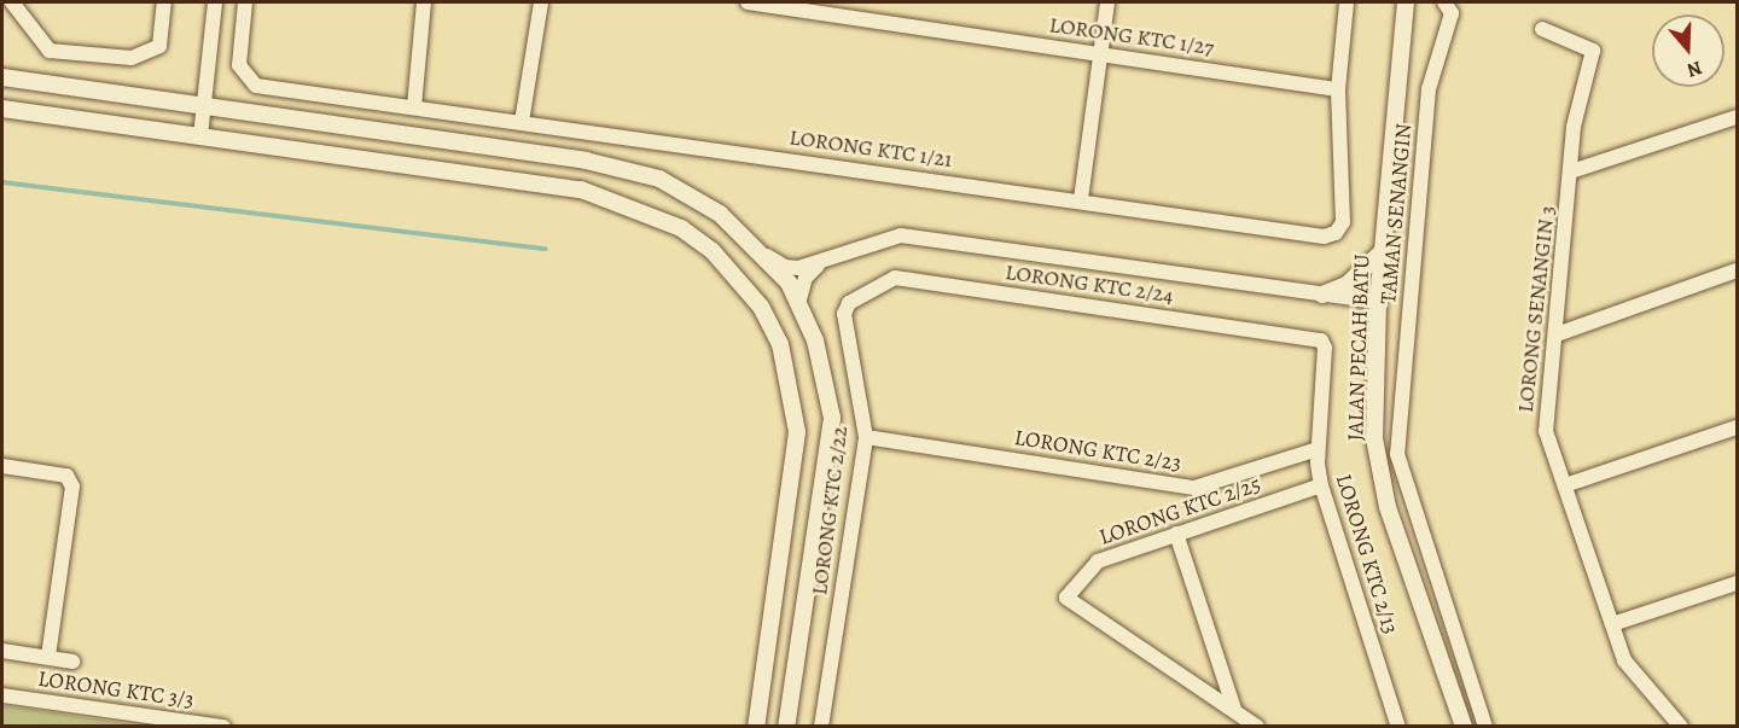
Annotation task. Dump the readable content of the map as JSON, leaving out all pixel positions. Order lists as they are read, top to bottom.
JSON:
{
  "streets": {
    "street": [
      "LORONG KTC 1/27",
      "LORONG KTC 1/21",
      "TAMAN SENANGIN",
      "LORONG KTC 2/24",
      "LORONG SENANGIN 3",
      "JALAN PECAH BATU",
      "LORONG KTC 2/23",
      "LORONG KTC 2/22",
      "LORONG KTC 2/25",
      "LORONG KTC 2/13",
      "LORONG KTC 3/3"
    ]
  },
  "crossings": [
    ["LORONG KTC 1/27", "LORONG KTC 1/21"],
    ["LORONG KTC 2/24", "LORONG KTC 2/22"],
    ["LORONG KTC 2/24", "LORONG KTC 2/13"],
    ["LORONG KTC 2/23", "LORONG KTC 2/22"],
    ["LORONG KTC 2/23", "LORONG KTC 2/13"],
    ["LORONG KTC 2/25", "LORONG KTC 2/13"]
  ],
  "north": "bottom"
}
